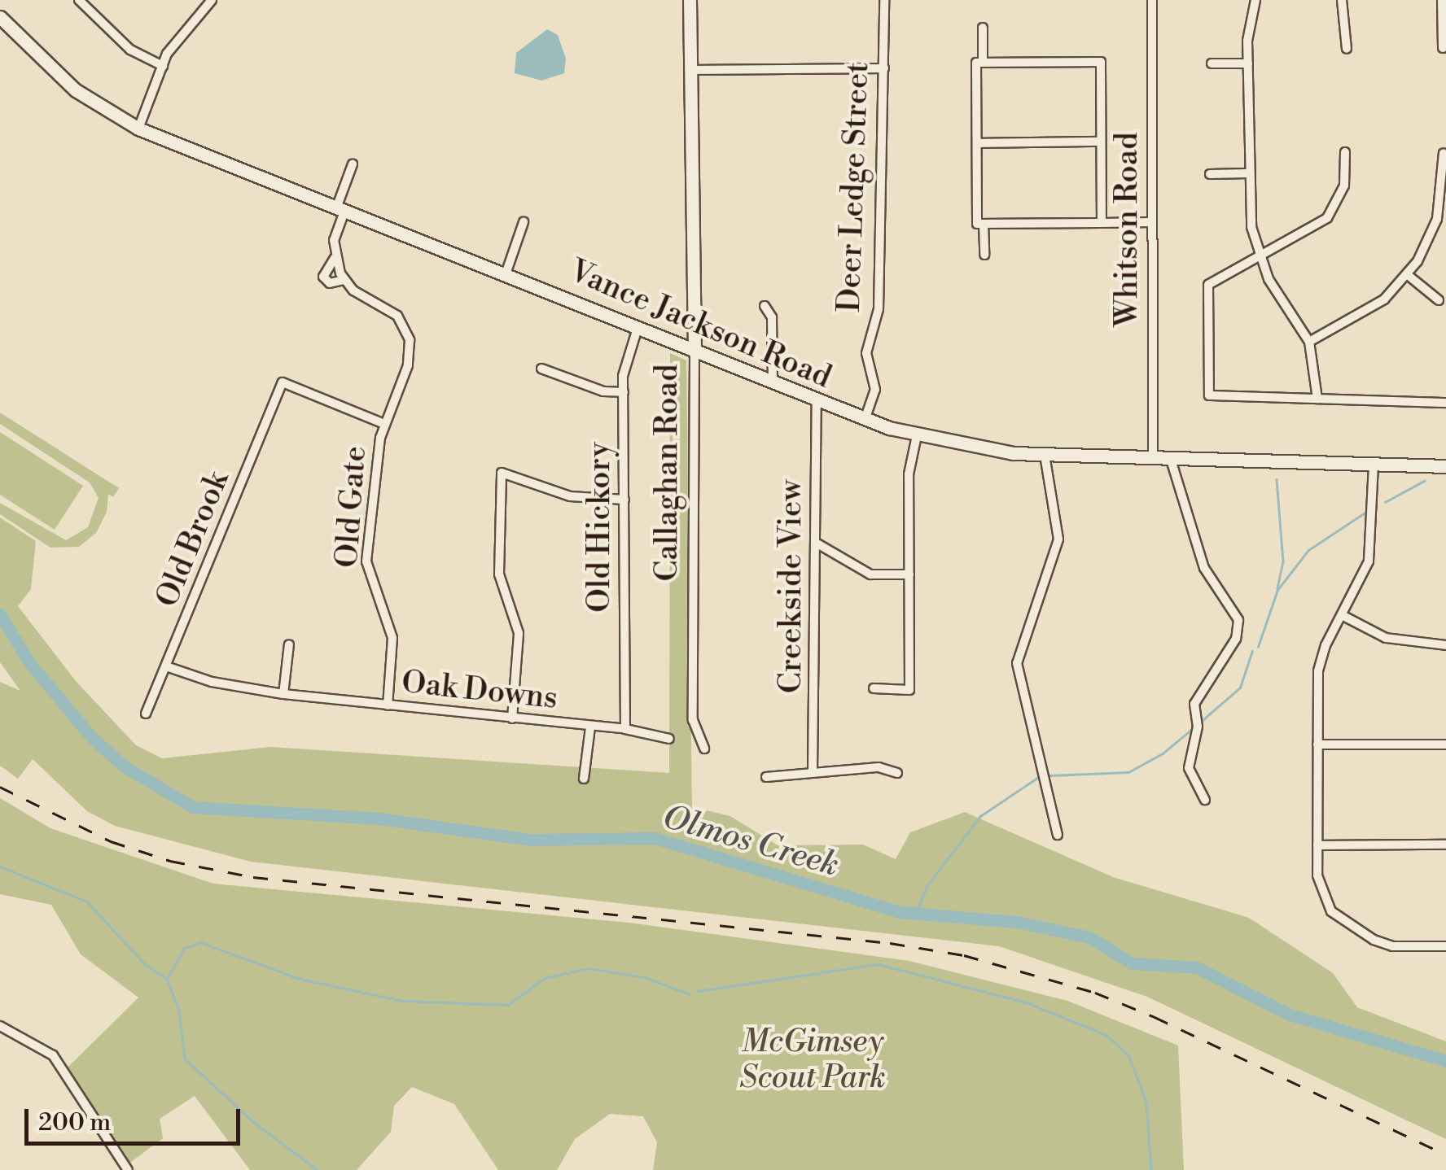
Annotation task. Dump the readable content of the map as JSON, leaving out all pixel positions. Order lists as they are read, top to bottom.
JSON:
{
  "streets": {
    "main road": ["Vance Jackson Road", "Callaghan Road"],
    "street": [
      "Deer Ledge Street",
      "Whitson Road",
      "Old Gate",
      "Old Hickory",
      "Old Brook",
      "Creekside View",
      "Oak Downs"
    ]
  },
  "crossings": [
    ["Deer Ledge Street", "Vance Jackson Road"],
    ["Whitson Road", "Vance Jackson Road"],
    ["Vance Jackson Road", "Callaghan Road"],
    ["Vance Jackson Road", "Old Hickory"],
    ["Vance Jackson Road", "Creekside View"],
    ["Old Gate", "Old Brook"],
    ["Old Gate", "Oak Downs"],
    ["Old Hickory", "Oak Downs"],
    ["Old Brook", "Oak Downs"]
  ],
  "water": ["Olmos Creek"],
  "parks": ["McGimsey Scout Park"],
  "scale_bar": "200 m"
}
